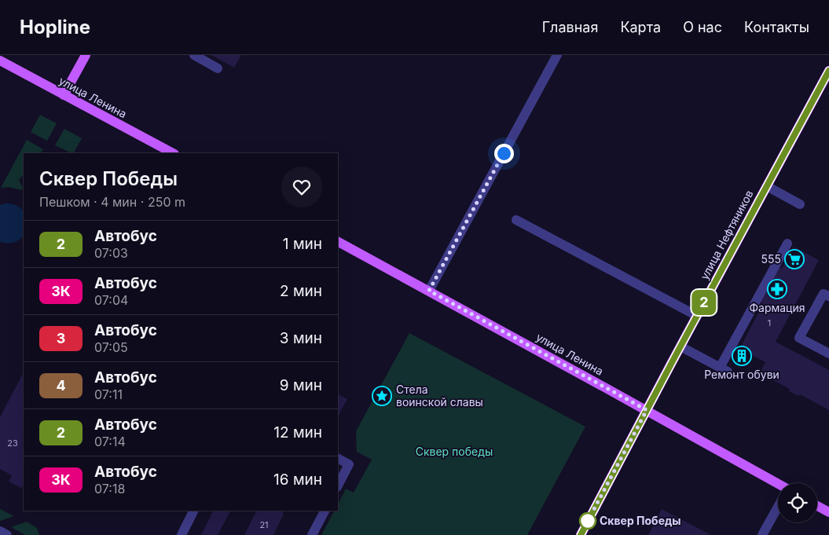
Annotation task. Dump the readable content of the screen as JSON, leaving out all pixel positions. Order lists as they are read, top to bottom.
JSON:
{
  "streets": {
    "main road": ["улица Ленина", "улица Нефтяников"]
  },
  "crossings": [
    ["улица Ленина", "улица Нефтяников"]
  ],
  "parks": ["Сквер победы"],
  "places": {
    "supermarket": ["555"],
    "pharmacy": ["Фармация"],
    "building": ["Ремонт обуви"],
    "place": ["Стела воинской славы"],
    "other": ["Сквер Победы"]
  },
  "lines": ["bus line 2"],
  "house_numbers": ["1", "23", "21"],
  "page": {
    "header": "Hopline",
    "nav": [
      "Главная",
      "Карта",
      "О нас",
      "Контакты"
    ],
    "on_map": "2",
    "heading": ["Сквер Победы", "Пешком · 4 мин · 250 m"],
    "list": [
      {
        "mark": "2",
        "name": "Автобус",
        "note": "07:03",
        "value": "1 мин"
      },
      {
        "mark": "3К",
        "name": "Автобус",
        "note": "07:04",
        "value": "2 мин"
      },
      {
        "mark": "3",
        "name": "Автобус",
        "note": "07:05",
        "value": "3 мин"
      },
      {
        "mark": "4",
        "name": "Автобус",
        "note": "07:11",
        "value": "9 мин"
      },
      {
        "mark": "2",
        "name": "Автобус",
        "note": "07:14",
        "value": "12 мин"
      },
      {
        "mark": "3К",
        "name": "Автобус",
        "note": "07:18",
        "value": "16 мин"
      }
    ]
  }
}
